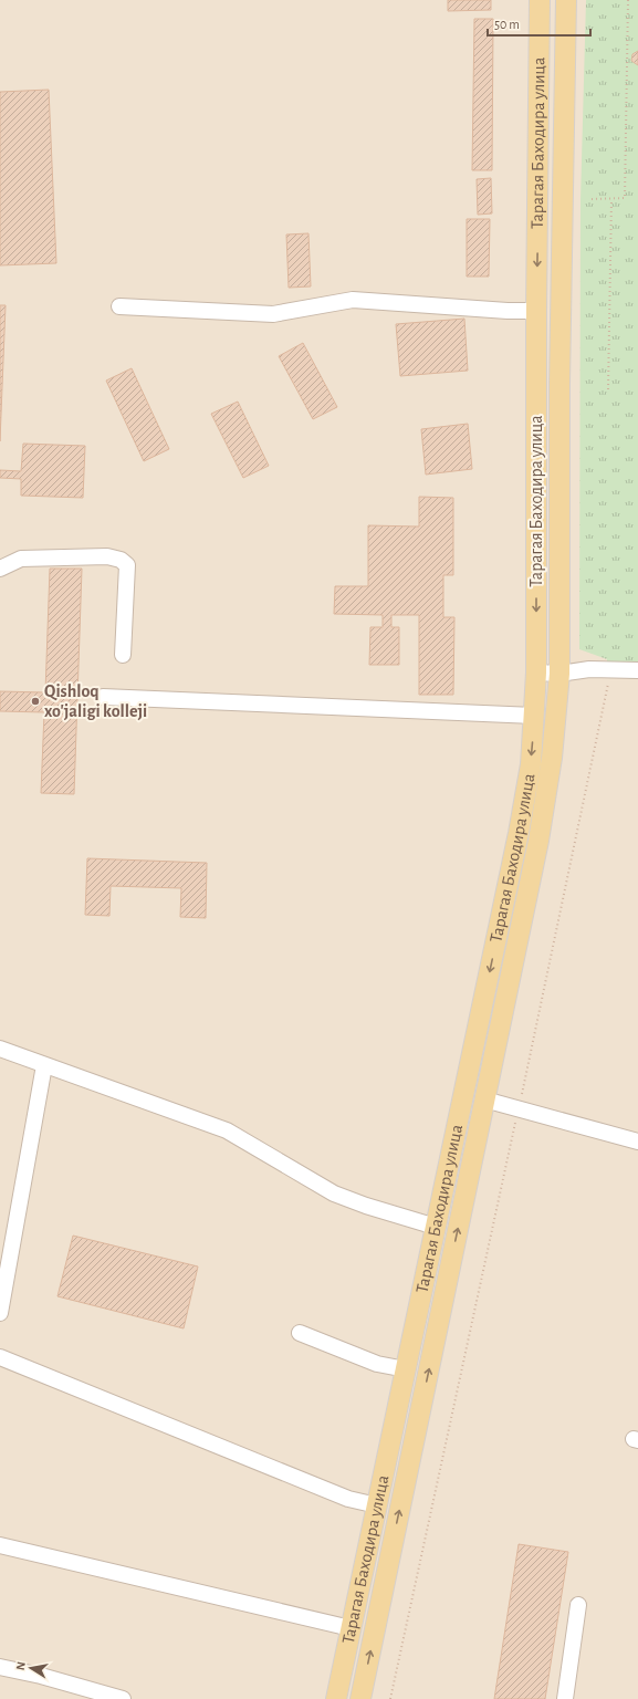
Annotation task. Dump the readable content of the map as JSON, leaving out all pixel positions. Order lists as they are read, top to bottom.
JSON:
{
  "streets": {
    "main road": ["Тарагая Баходира улица"]
  },
  "places": ["Qishloq xo'jaligi kolleji"],
  "scale_bar": "50 m",
  "north": "left"
}
